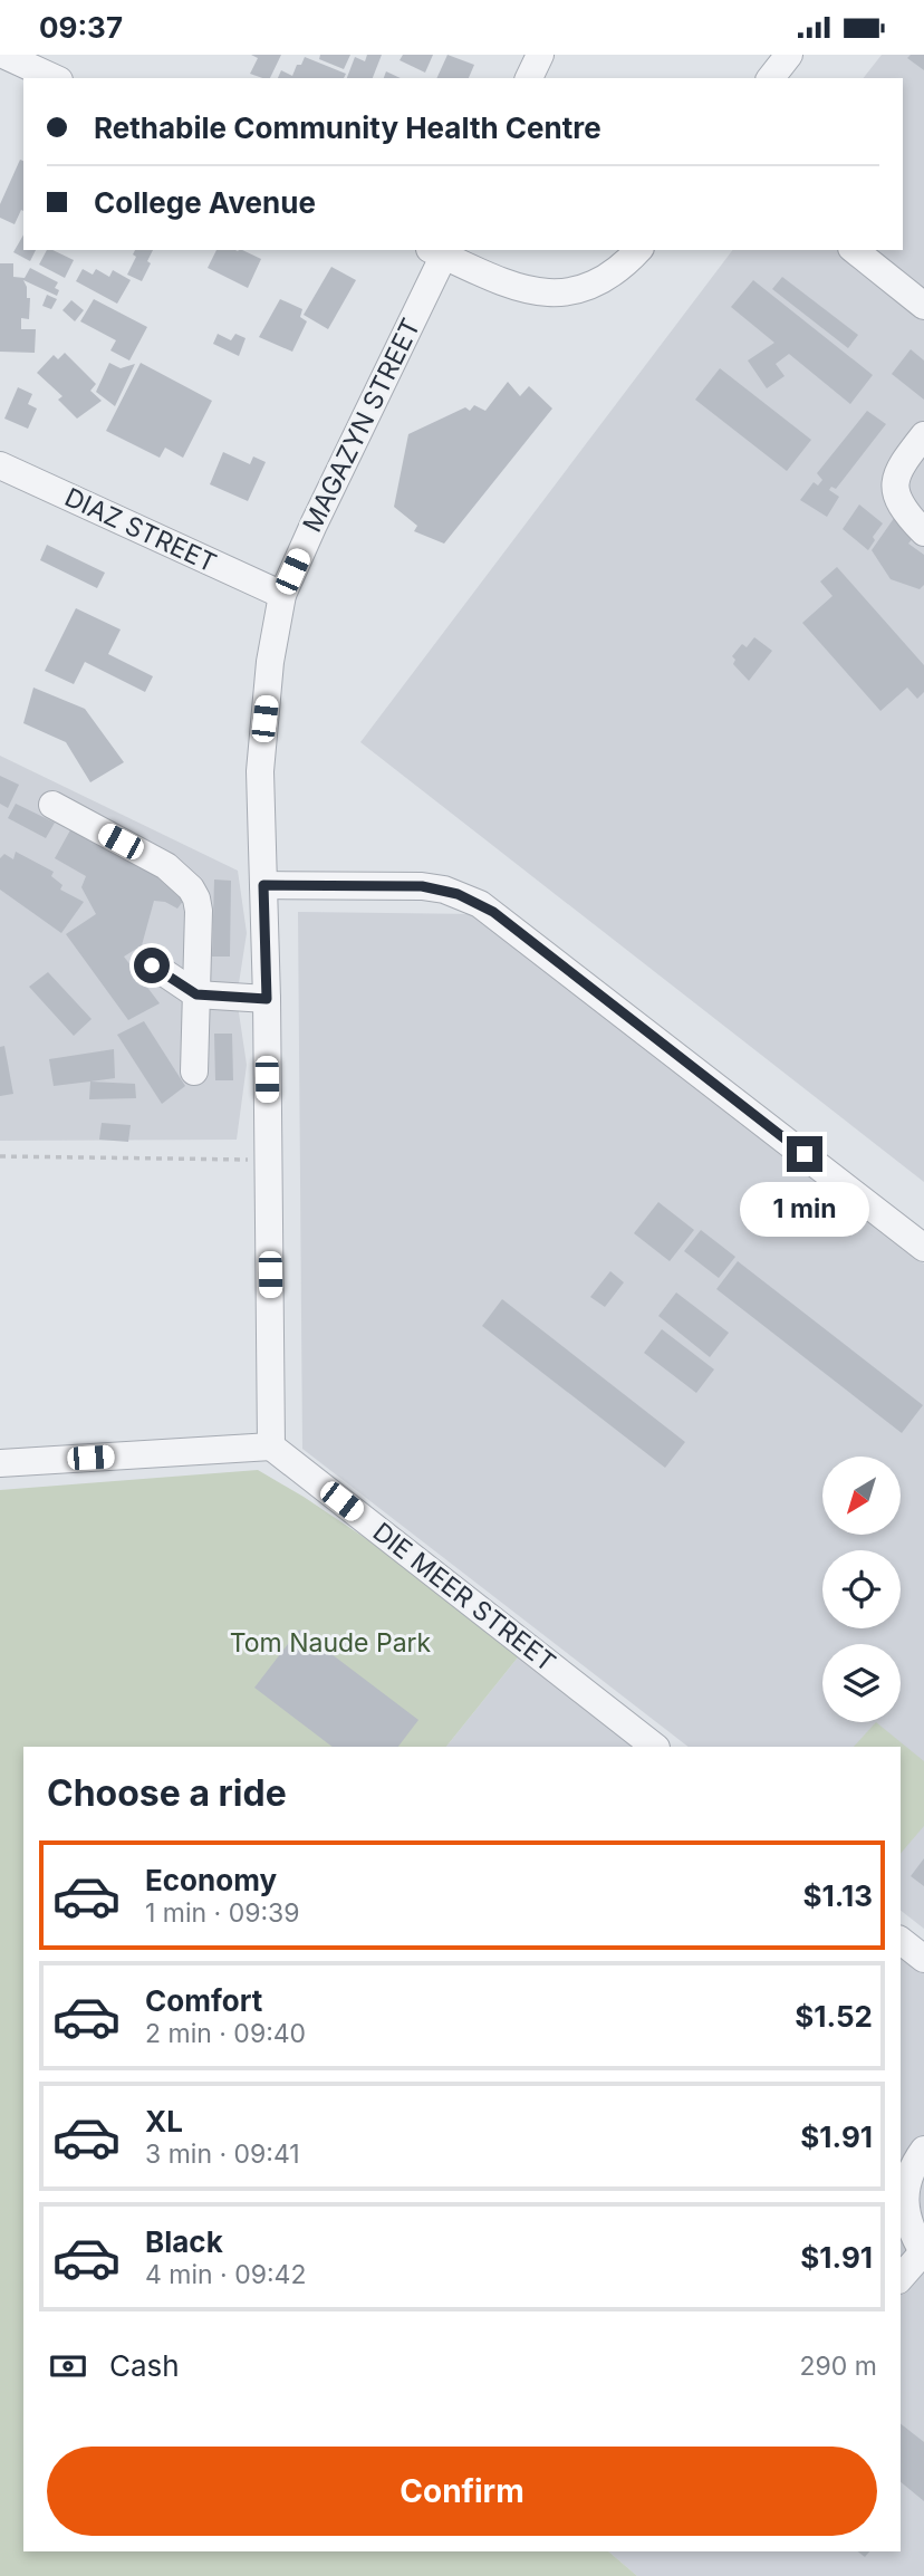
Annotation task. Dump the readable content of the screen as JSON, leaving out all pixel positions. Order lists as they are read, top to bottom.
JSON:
{
  "streets": {
    "street": ["MAGAZYN STREET", "DIAZ STREET", "DIE MEER STREET"]
  },
  "crossings": [
    ["MAGAZYN STREET", "DIAZ STREET"],
    ["MAGAZYN STREET", "DIE MEER STREET"]
  ],
  "parks": ["Tom Naude Park"],
  "north": "bottom left",
  "page": {
    "status": "09:37",
    "banner": ["Rethabile Community Health Centre", "College Avenue"],
    "bubble": "1 min",
    "heading": "Choose a ride",
    "list": [
      {
        "name": "Economy",
        "note": "1 min · 09:39",
        "value": "$1.13"
      },
      {
        "name": "Comfort",
        "note": "2 min · 09:40",
        "value": "$1.52"
      },
      {
        "name": "XL",
        "note": "3 min · 09:41",
        "value": "$1.91"
      },
      {
        "name": "Black",
        "note": "4 min · 09:42",
        "value": "$1.91"
      }
    ],
    "pay": ["Cash", "290 m"],
    "buttons": "Confirm"
  }
}
